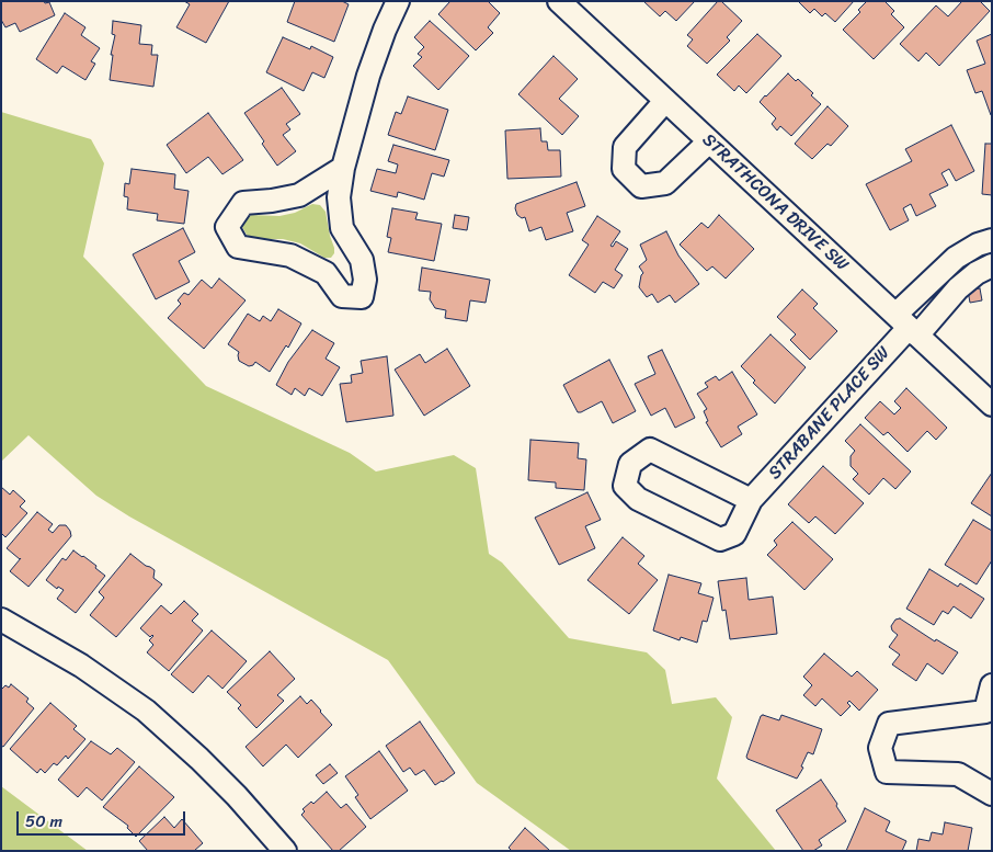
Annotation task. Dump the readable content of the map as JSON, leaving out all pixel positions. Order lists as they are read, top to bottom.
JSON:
{
  "streets": {
    "street": ["STRATHCONA DRIVE SW", "STRABANE PLACE SW"]
  },
  "crossings": [
    ["STRATHCONA DRIVE SW", "STRABANE PLACE SW"]
  ],
  "scale_bar": "50 m"
}
